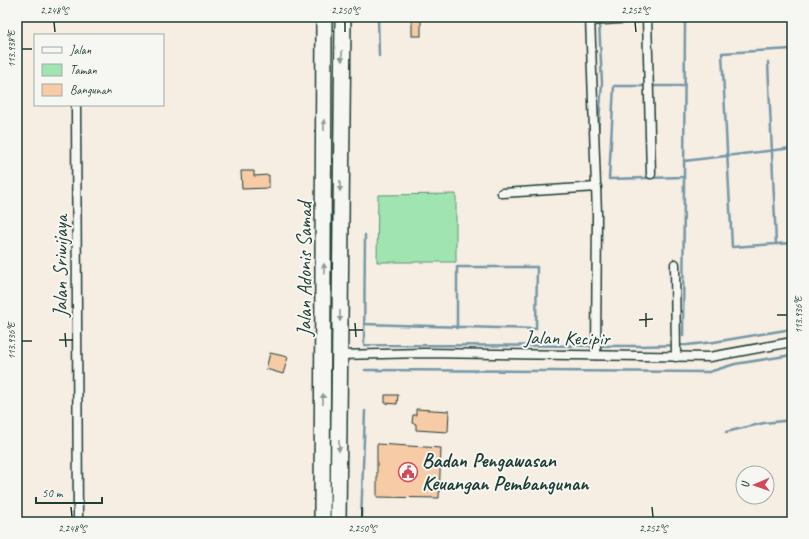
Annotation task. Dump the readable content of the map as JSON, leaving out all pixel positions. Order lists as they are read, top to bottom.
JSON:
{
  "streets": {
    "highway": ["Jalan Adonis Samad"],
    "street": ["Jalan Sriwijaya", "Jalan Kecipir"]
  },
  "places": {
    "public building": ["Badan Pengawasan Keuangan Pembangunan"]
  },
  "legend": ["Jalan", "Taman", "Bangunan"],
  "scale_bar": "50 m",
  "north": "left",
  "coordinates": [
    "2.248°S",
    "2.250°S",
    "2.252°S",
    "113.938°E",
    "113.936°E"
  ]
}
